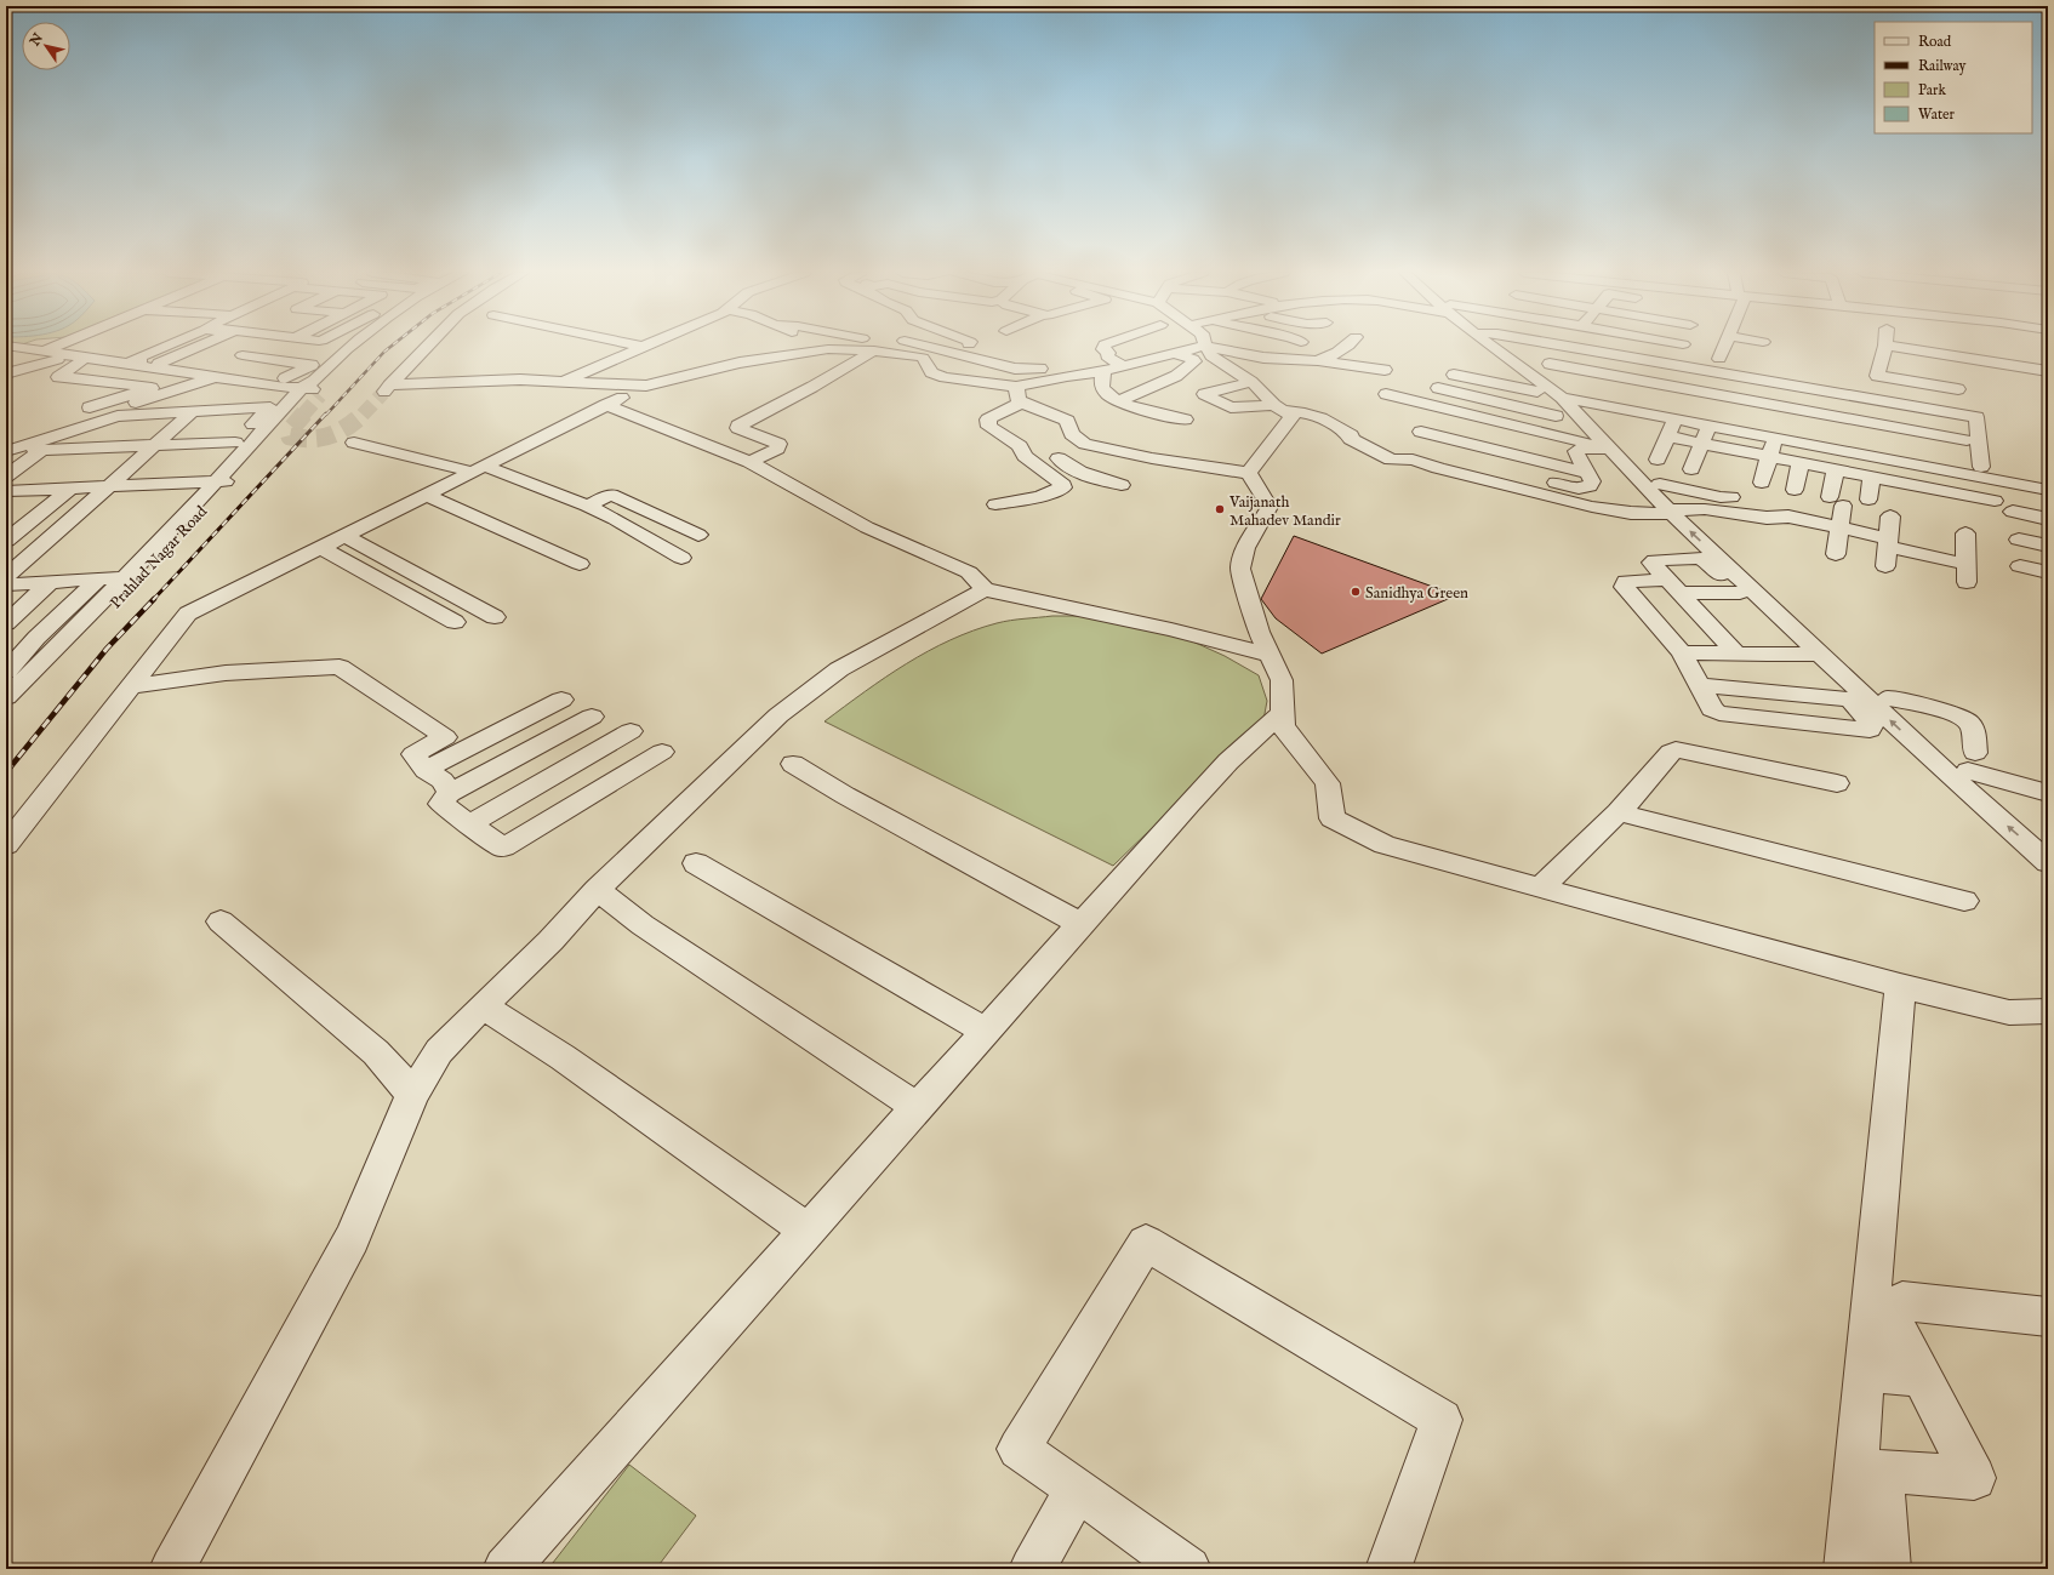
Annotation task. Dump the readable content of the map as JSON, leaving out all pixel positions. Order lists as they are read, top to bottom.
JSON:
{
  "streets": {
    "street": ["Prahlad Nagar Road"]
  },
  "places": ["Vaijanath Mahadev Mandir", "Sanidhya Green"],
  "legend": [
    "Road",
    "Railway",
    "Park",
    "Water"
  ],
  "north": "top left"
}
